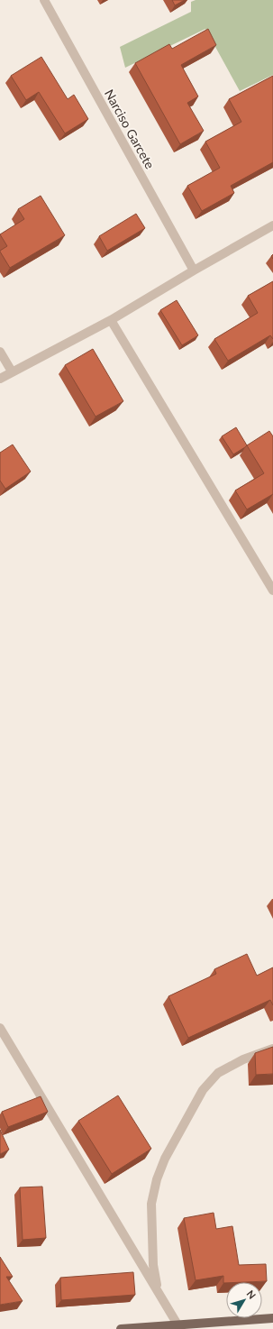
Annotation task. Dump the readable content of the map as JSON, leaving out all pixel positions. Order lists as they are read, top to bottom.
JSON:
{
  "streets": {
    "street": ["Narciso Garcete"]
  },
  "north": "top right"
}
